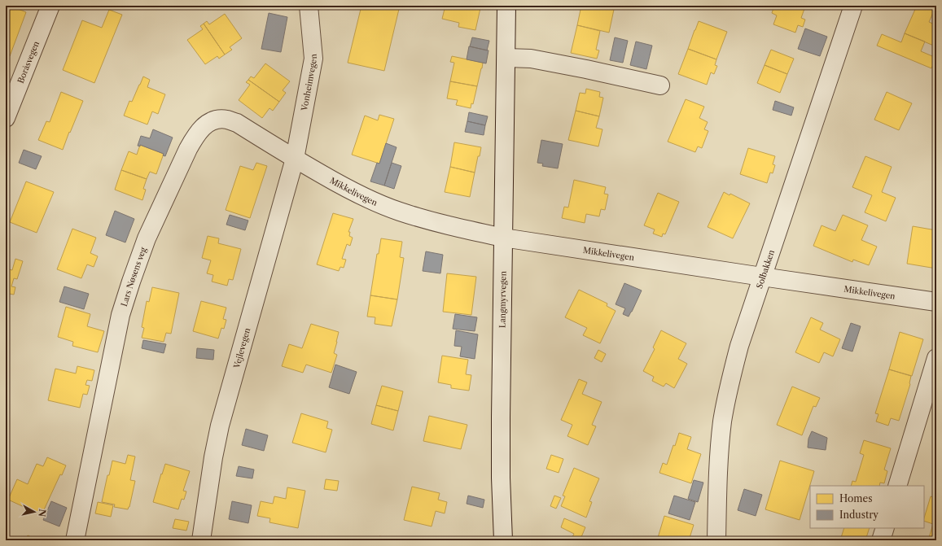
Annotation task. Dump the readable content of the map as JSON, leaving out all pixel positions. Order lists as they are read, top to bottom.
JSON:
{
  "streets": {
    "street": [
      "Boråsvegen",
      "Vonheimvegen",
      "Mikkelivegen",
      "Solbakken",
      "Lars Nøsens veg",
      "Langmyrvegen",
      "Vejlevegen"
    ]
  },
  "crossings": [
    ["Vonheimvegen", "Mikkelivegen"],
    ["Vonheimvegen", "Lars Nøsens veg"],
    ["Vonheimvegen", "Vejlevegen"],
    ["Mikkelivegen", "Solbakken"],
    ["Mikkelivegen", "Lars Nøsens veg"],
    ["Mikkelivegen", "Langmyrvegen"],
    ["Mikkelivegen", "Vejlevegen"],
    ["Lars Nøsens veg", "Vejlevegen"]
  ],
  "legend": ["Homes", "Industry"],
  "north": "right"
}
